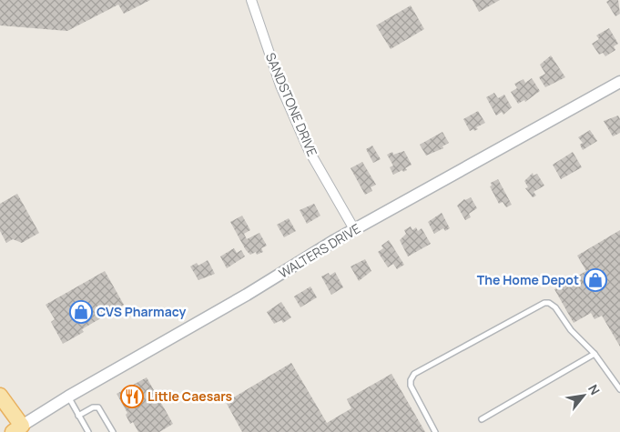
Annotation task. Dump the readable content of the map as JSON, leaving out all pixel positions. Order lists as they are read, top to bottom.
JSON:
{
  "streets": {
    "street": ["SANDSTONE DRIVE", "WALTERS DRIVE"]
  },
  "crossings": [
    ["SANDSTONE DRIVE", "WALTERS DRIVE"]
  ],
  "places": {
    "shop": ["The Home Depot", "CVS Pharmacy"],
    "restaurant": ["Little Caesars"]
  },
  "north": "top right"
}
